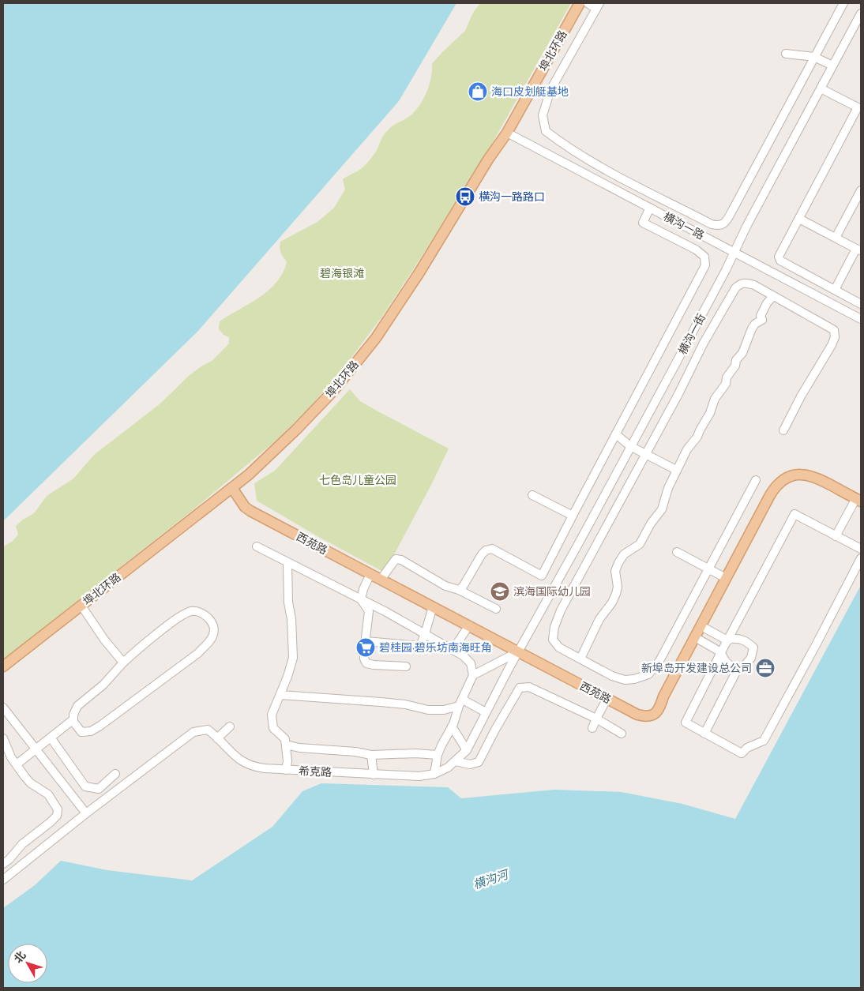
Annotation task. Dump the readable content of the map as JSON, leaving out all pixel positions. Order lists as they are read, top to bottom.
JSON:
{
  "streets": {
    "main road": ["埠北环路", "西苑路"],
    "street": ["横沟一路", "横沟一街", "希克路"]
  },
  "crossings": [
    ["埠北环路", "横沟一路"],
    ["埠北环路", "西苑路"],
    ["横沟一路", "横沟一街"],
    ["横沟一街", "西苑路"],
    ["横沟一街", "希克路"],
    ["西苑路", "希克路"]
  ],
  "water": ["横沟河"],
  "parks": ["碧海银滩", "七色岛儿童公园"],
  "places": {
    "shop": ["海口皮划艇基地"],
    "bus stop": ["横沟一路路口"],
    "school or university": ["滨海国际幼儿园"],
    "supermarket": ["碧桂园·碧乐坊南海旺角"],
    "office": ["新埠岛开发建设总公司"]
  },
  "north": "top left"
}
